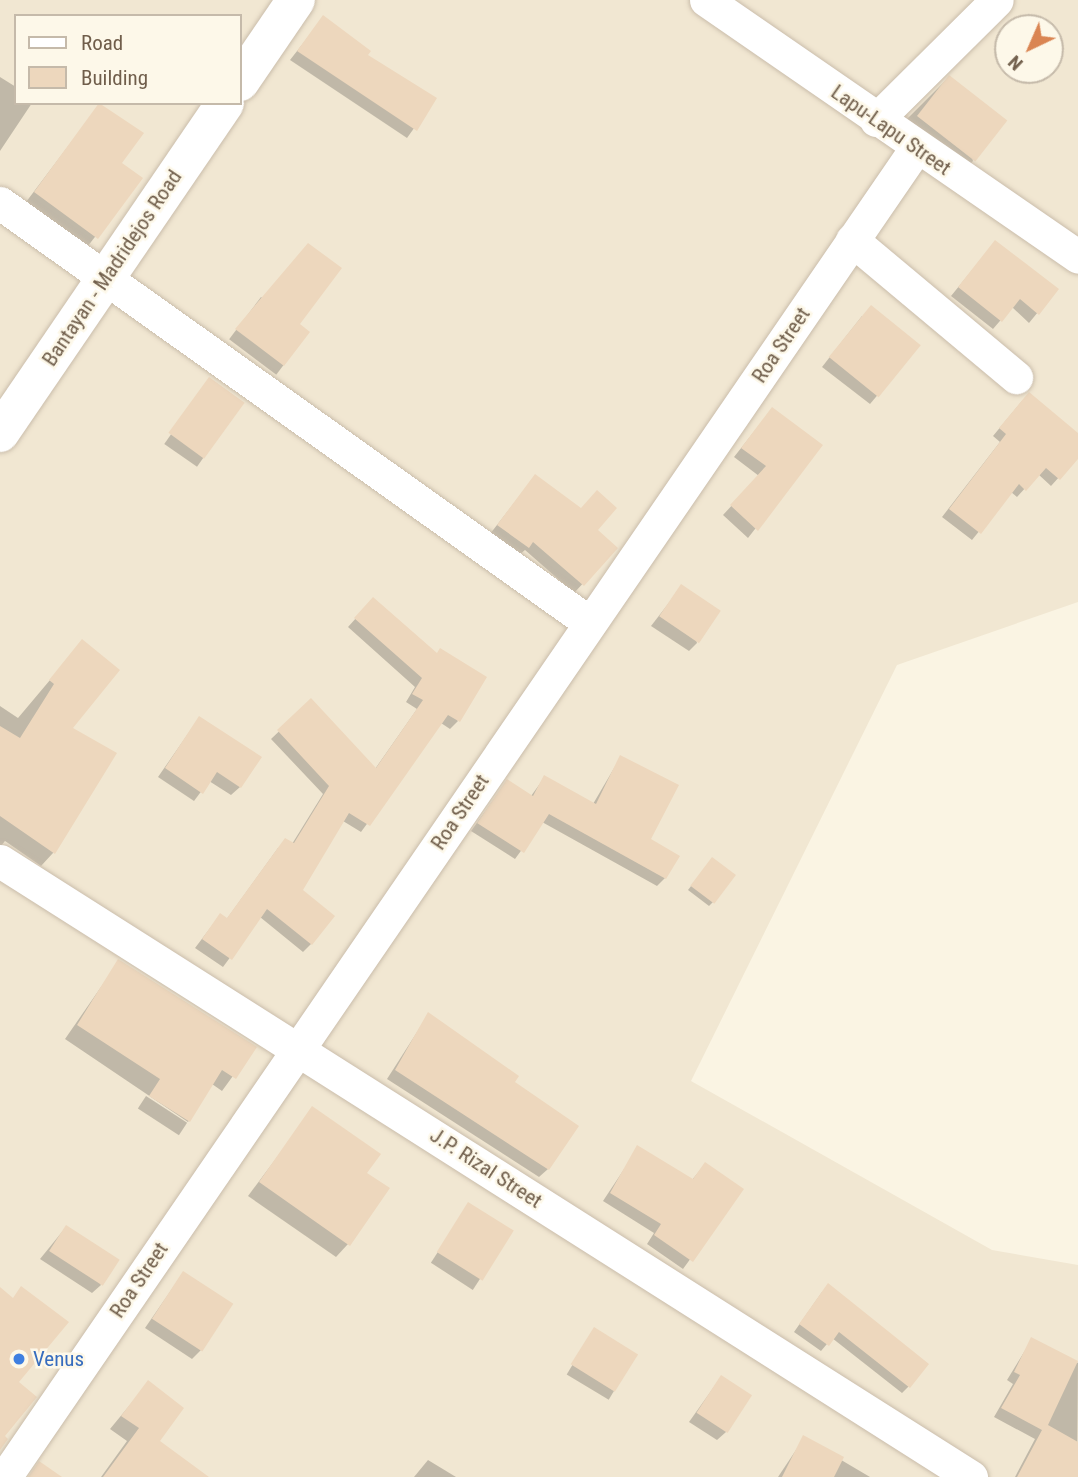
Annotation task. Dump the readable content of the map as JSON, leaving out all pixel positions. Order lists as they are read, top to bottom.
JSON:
{
  "streets": {
    "main road": ["Bantayan - Madridejos Road"],
    "street": ["Lapu-Lapu Street", "Roa Street", "J.P. Rizal Street"]
  },
  "crossings": [
    ["Lapu-Lapu Street", "Roa Street"],
    ["Roa Street", "J.P. Rizal Street"]
  ],
  "places": ["Venus"],
  "legend": ["Road", "Building"],
  "north": "bottom left"
}
